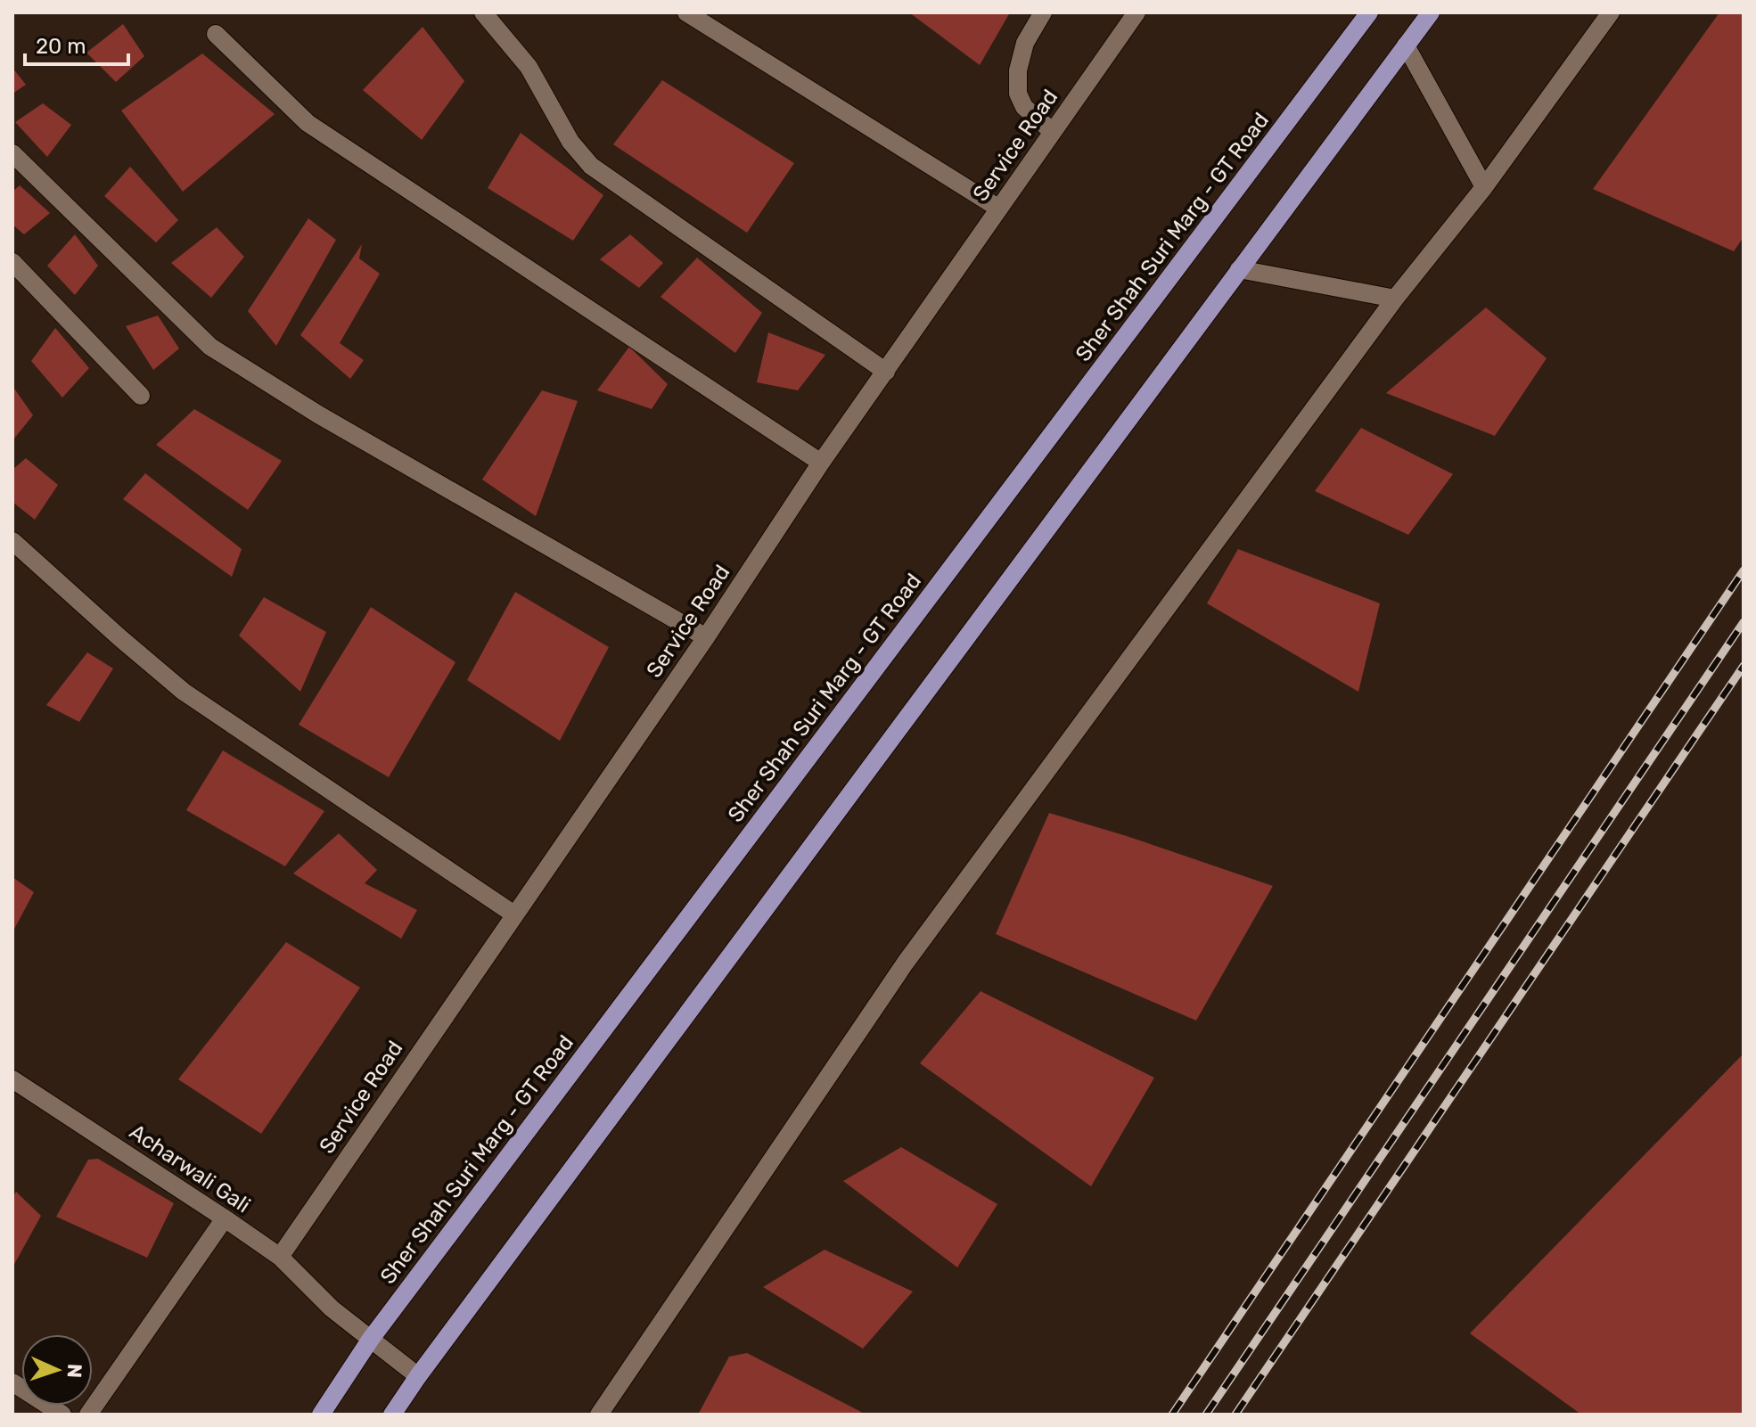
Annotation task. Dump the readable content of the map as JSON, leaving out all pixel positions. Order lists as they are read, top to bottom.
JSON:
{
  "streets": {
    "main road": ["Sher Shah Suri Marg - GT Road"],
    "street": ["Service Road", "Acharwali Gali"]
  },
  "crossings": [
    ["Service Road", "Acharwali Gali"],
    ["Sher Shah Suri Marg - GT Road", "Acharwali Gali"]
  ],
  "scale_bar": "20 m",
  "north": "right"
}
